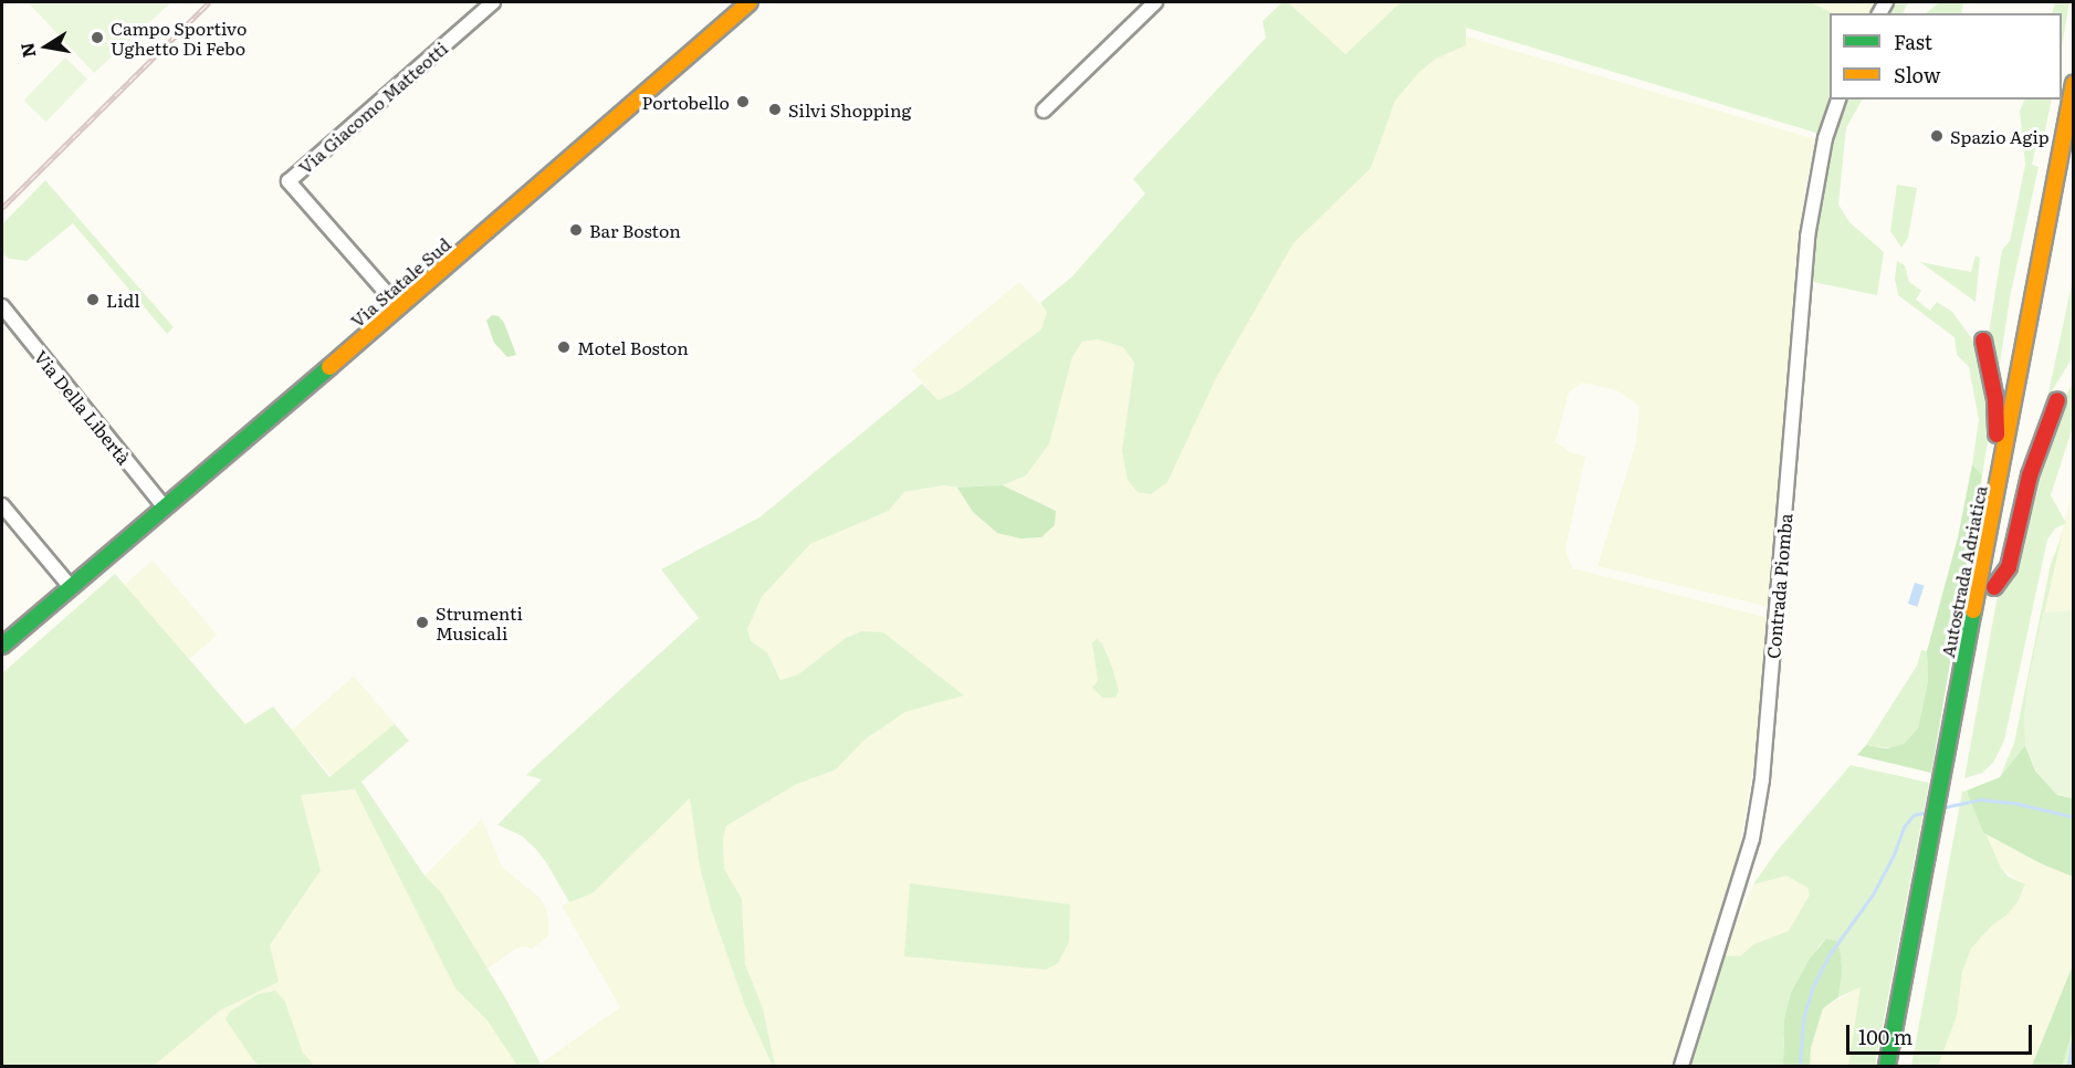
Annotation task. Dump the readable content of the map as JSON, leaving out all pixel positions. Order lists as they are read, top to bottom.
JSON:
{
  "streets": {
    "main road": ["Via Statale Sud", "Autostrada Adriatica"],
    "street": ["Via Giacomo Matteotti", "Via Della Libertà", "Contrada Piomba"]
  },
  "crossings": [
    ["Via Giacomo Matteotti", "Via Statale Sud"],
    ["Via Statale Sud", "Via Della Libertà"]
  ],
  "places": [
    "Campo Sportivo Ughetto Di Febo",
    "Portobello",
    "Silvi Shopping",
    "Spazio Agip",
    "Bar Boston",
    "Lidl",
    "Motel Boston",
    "Strumenti Musicali"
  ],
  "legend": ["Fast", "Slow"],
  "scale_bar": "100 m",
  "north": "left"
}
